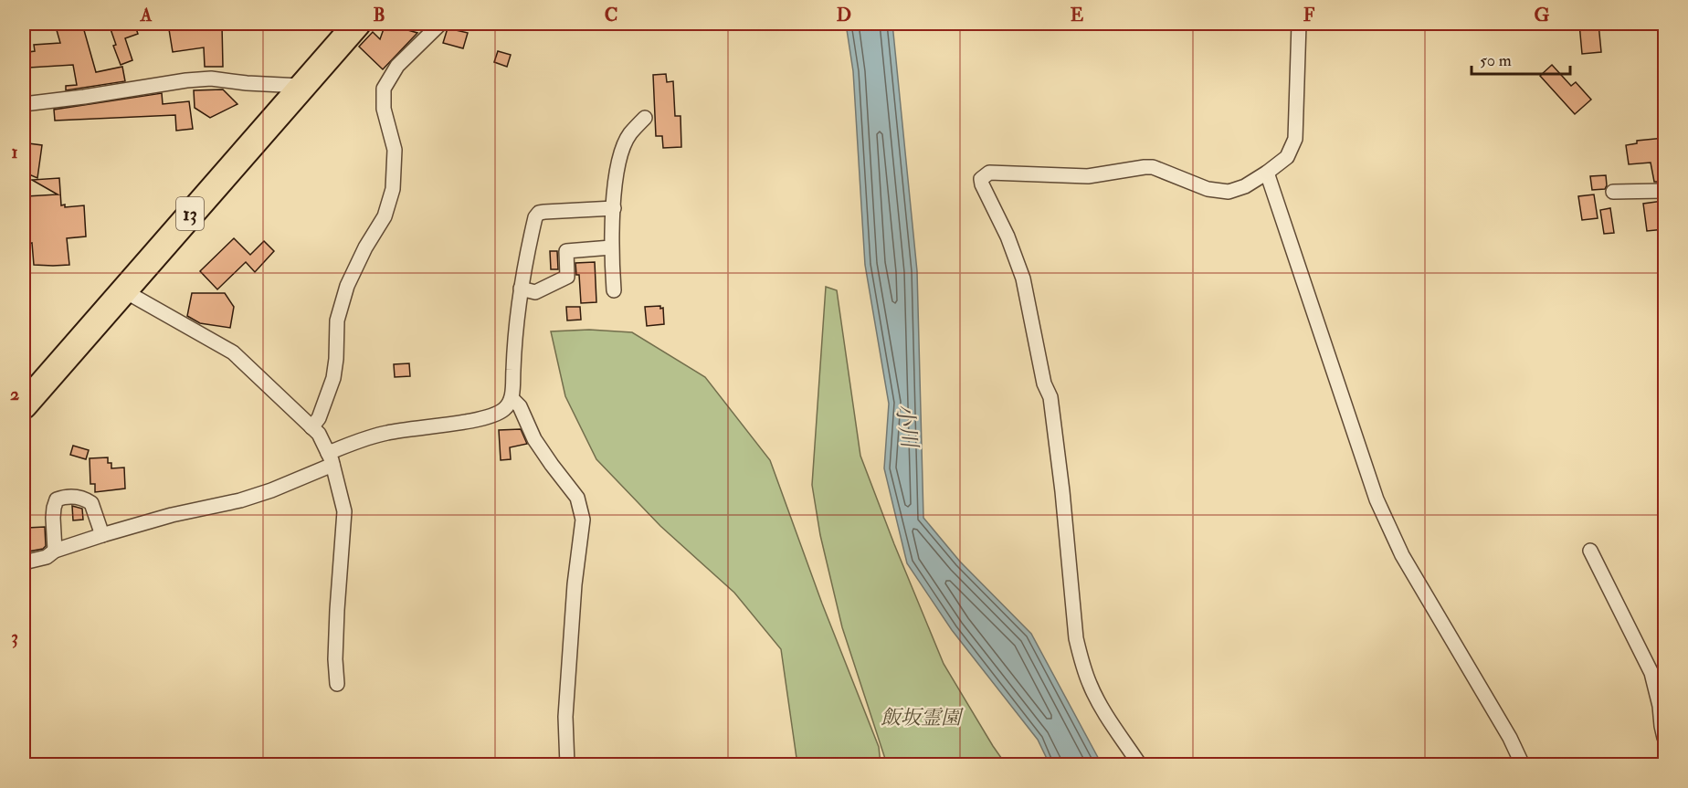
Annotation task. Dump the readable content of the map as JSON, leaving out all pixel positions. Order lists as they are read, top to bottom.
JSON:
{
  "streets": {
    "highway": ["13"]
  },
  "water": ["小川"],
  "parks": ["飯坂霊園"],
  "scale_bar": "50 m",
  "grid": {
    "columns": [
      "A",
      "B",
      "C",
      "D",
      "E",
      "F",
      "G"
    ],
    "rows": ["1", "2", "3"]
  }
}
